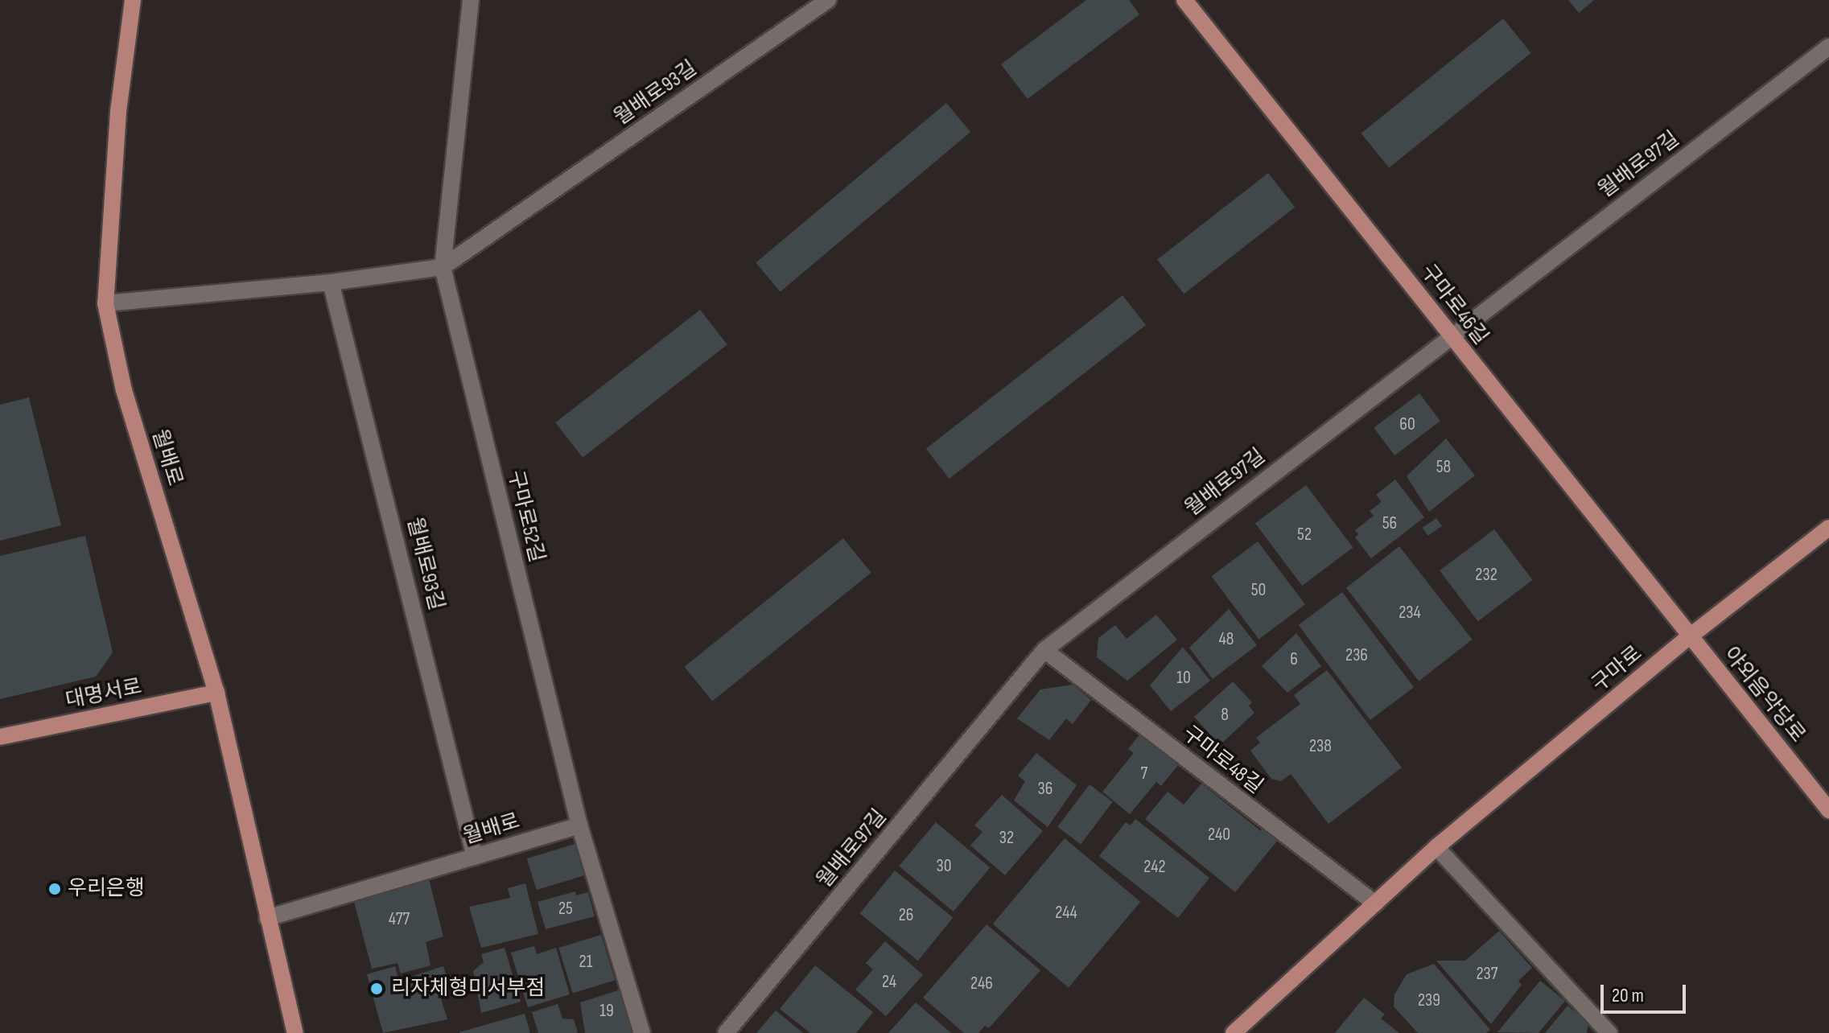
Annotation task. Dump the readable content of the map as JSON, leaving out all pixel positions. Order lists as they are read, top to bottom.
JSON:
{
  "streets": {
    "main road": [
      "구마로46길",
      "월배로",
      "구마로",
      "대명서로",
      "야외음악당로"
    ],
    "street": [
      "월배로93길",
      "월배로97길",
      "구마로52길",
      "구마로48길"
    ]
  },
  "crossings": [
    ["월배로93길", "월배로"],
    ["월배로93길", "구마로52길"],
    ["월배로97길", "구마로46길"],
    ["월배로97길", "구마로48길"],
    ["구마로46길", "구마로"],
    ["구마로46길", "야외음악당로"],
    ["월배로", "구마로52길"],
    ["월배로", "대명서로"],
    ["구마로", "야외음악당로"],
    ["구마로", "구마로48길"]
  ],
  "places": ["우리은행", "리자체형미서부점"],
  "house_numbers": [
    "60",
    "58",
    "56",
    "52",
    "232",
    "50",
    "234",
    "48",
    "236",
    "6",
    "10",
    "8",
    "238",
    "7",
    "36",
    "240",
    "32",
    "30",
    "242",
    "25",
    "244",
    "26",
    "477",
    "21",
    "237",
    "24",
    "246",
    "239",
    "19"
  ],
  "scale_bar": "20 m"
}
